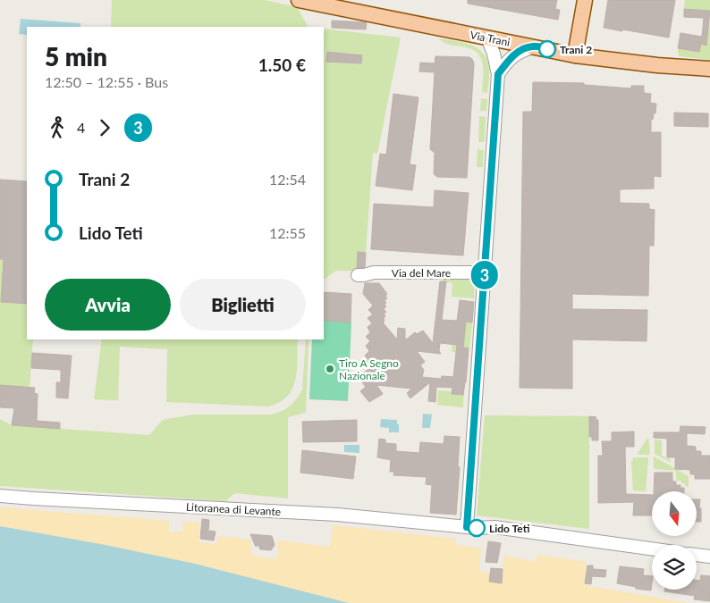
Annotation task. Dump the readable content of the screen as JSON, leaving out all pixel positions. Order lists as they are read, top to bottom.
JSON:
{
  "streets": {
    "main road": ["Via Trani"],
    "street": ["Via del Mare", "Litoranea di Levante"]
  },
  "places": ["Trani 2", "Tiro A Segno Nazionale", "Lido Teti"],
  "lines": ["bus line 3"],
  "north": "bottom",
  "page": {
    "on_map": "3",
    "heading": ["5 min", "12:50 – 12:55 · Bus", "1.50 €"],
    "legs": ["4", "3"],
    "list": [
      {
        "name": "Trani 2",
        "value": "12:54"
      },
      {
        "name": "Lido Teti",
        "value": "12:55"
      }
    ],
    "buttons": ["Avvia", "Biglietti"]
  }
}
